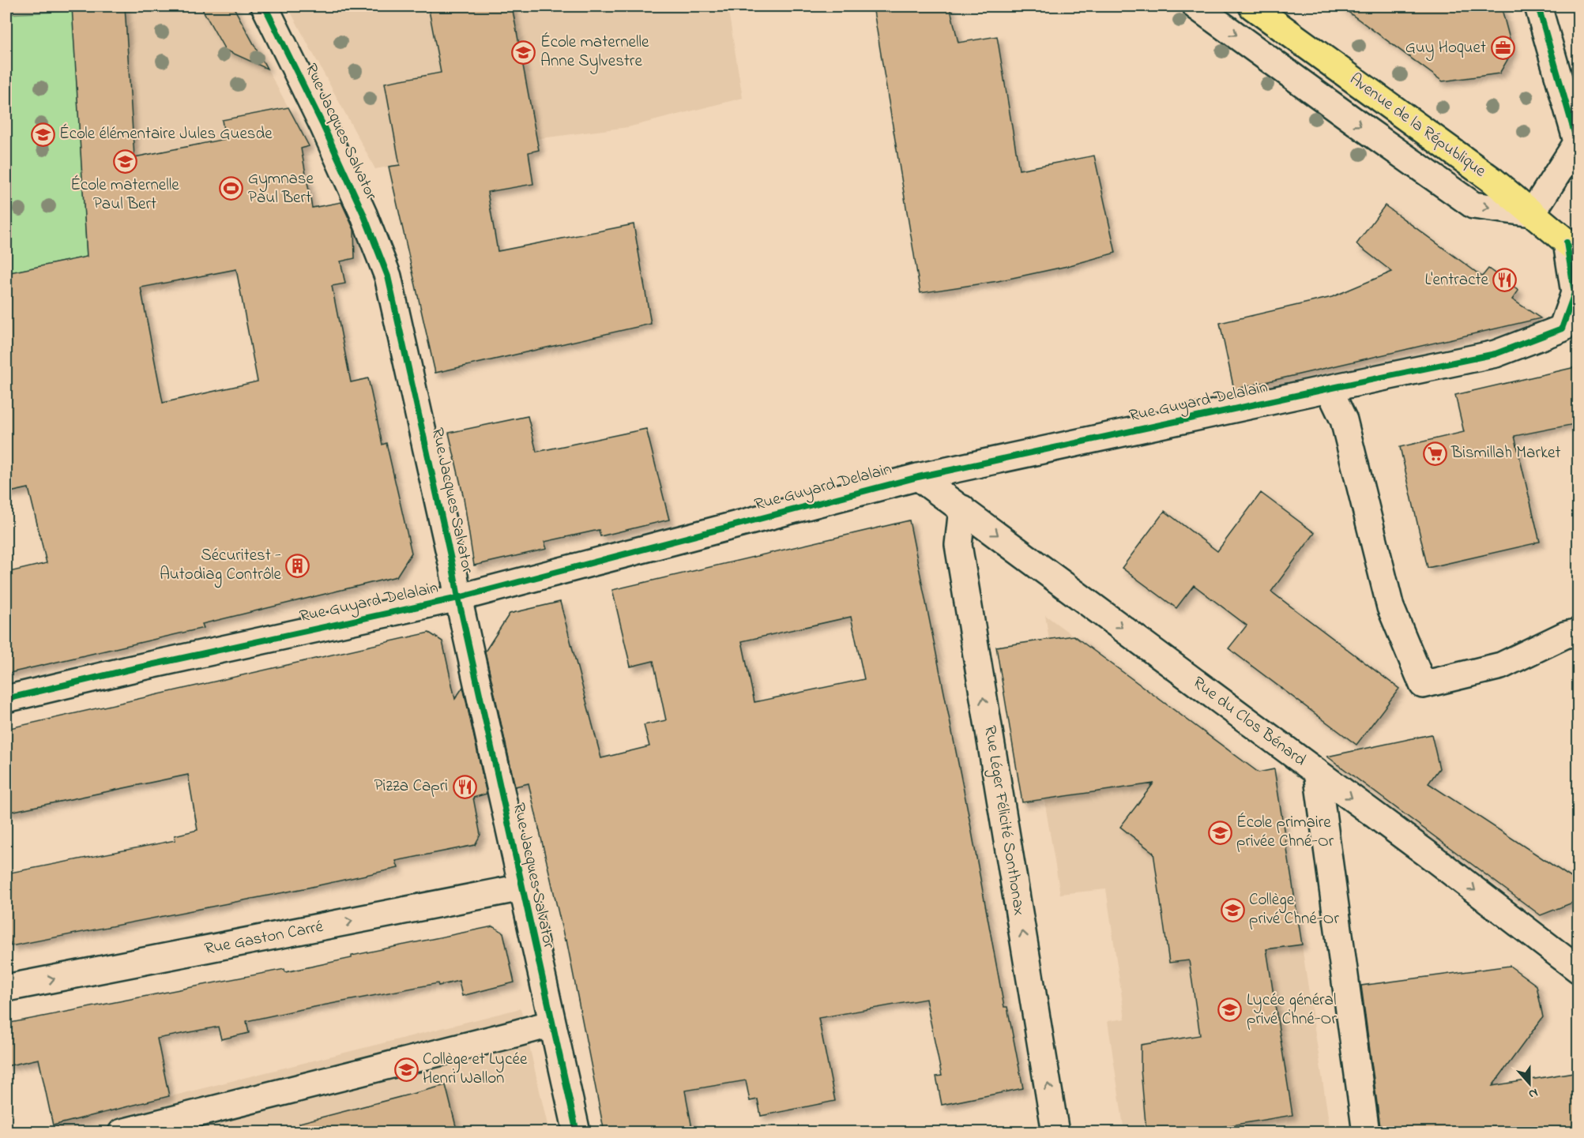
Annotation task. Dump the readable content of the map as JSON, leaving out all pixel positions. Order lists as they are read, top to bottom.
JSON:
{
  "streets": {
    "main road": ["Avenue de la République"],
    "street": [
      "Rue Jacques Salvator",
      "Rue Guyard Delalain",
      "Rue du Clos Bénard",
      "Rue Léger Félicité Sonthonax",
      "Rue Gaston Carré"
    ]
  },
  "crossings": [
    ["Avenue de la République", "Rue Guyard Delalain"],
    ["Rue Jacques Salvator", "Rue Guyard Delalain"],
    ["Rue Jacques Salvator", "Rue Gaston Carré"],
    ["Rue Guyard Delalain", "Rue du Clos Bénard"],
    ["Rue du Clos Bénard", "Rue Léger Félicité Sonthonax"]
  ],
  "one_way": ["Rue du Clos Bénard", "Rue Léger Félicité Sonthonax"],
  "places": {
    "office": ["Guy Hoquet"],
    "school or university": [
      "École maternelle Anne Sylvestre",
      "École élémentaire Jules Guesde",
      "École maternelle Paul Bert",
      "École primaire privée Chné-Or",
      "Collège privé Chné-Or",
      "Lycée général privé Chné-Or",
      "Collège et Lycée Henri Wallon"
    ],
    "sports": ["Gymnase Paul Bert"],
    "restaurant": ["L'entracte", "Pizza Capri"],
    "supermarket": ["Bismillah Market"],
    "building": ["Sécuritest - Autodiag Contrôle"]
  },
  "north": "bottom"
}
